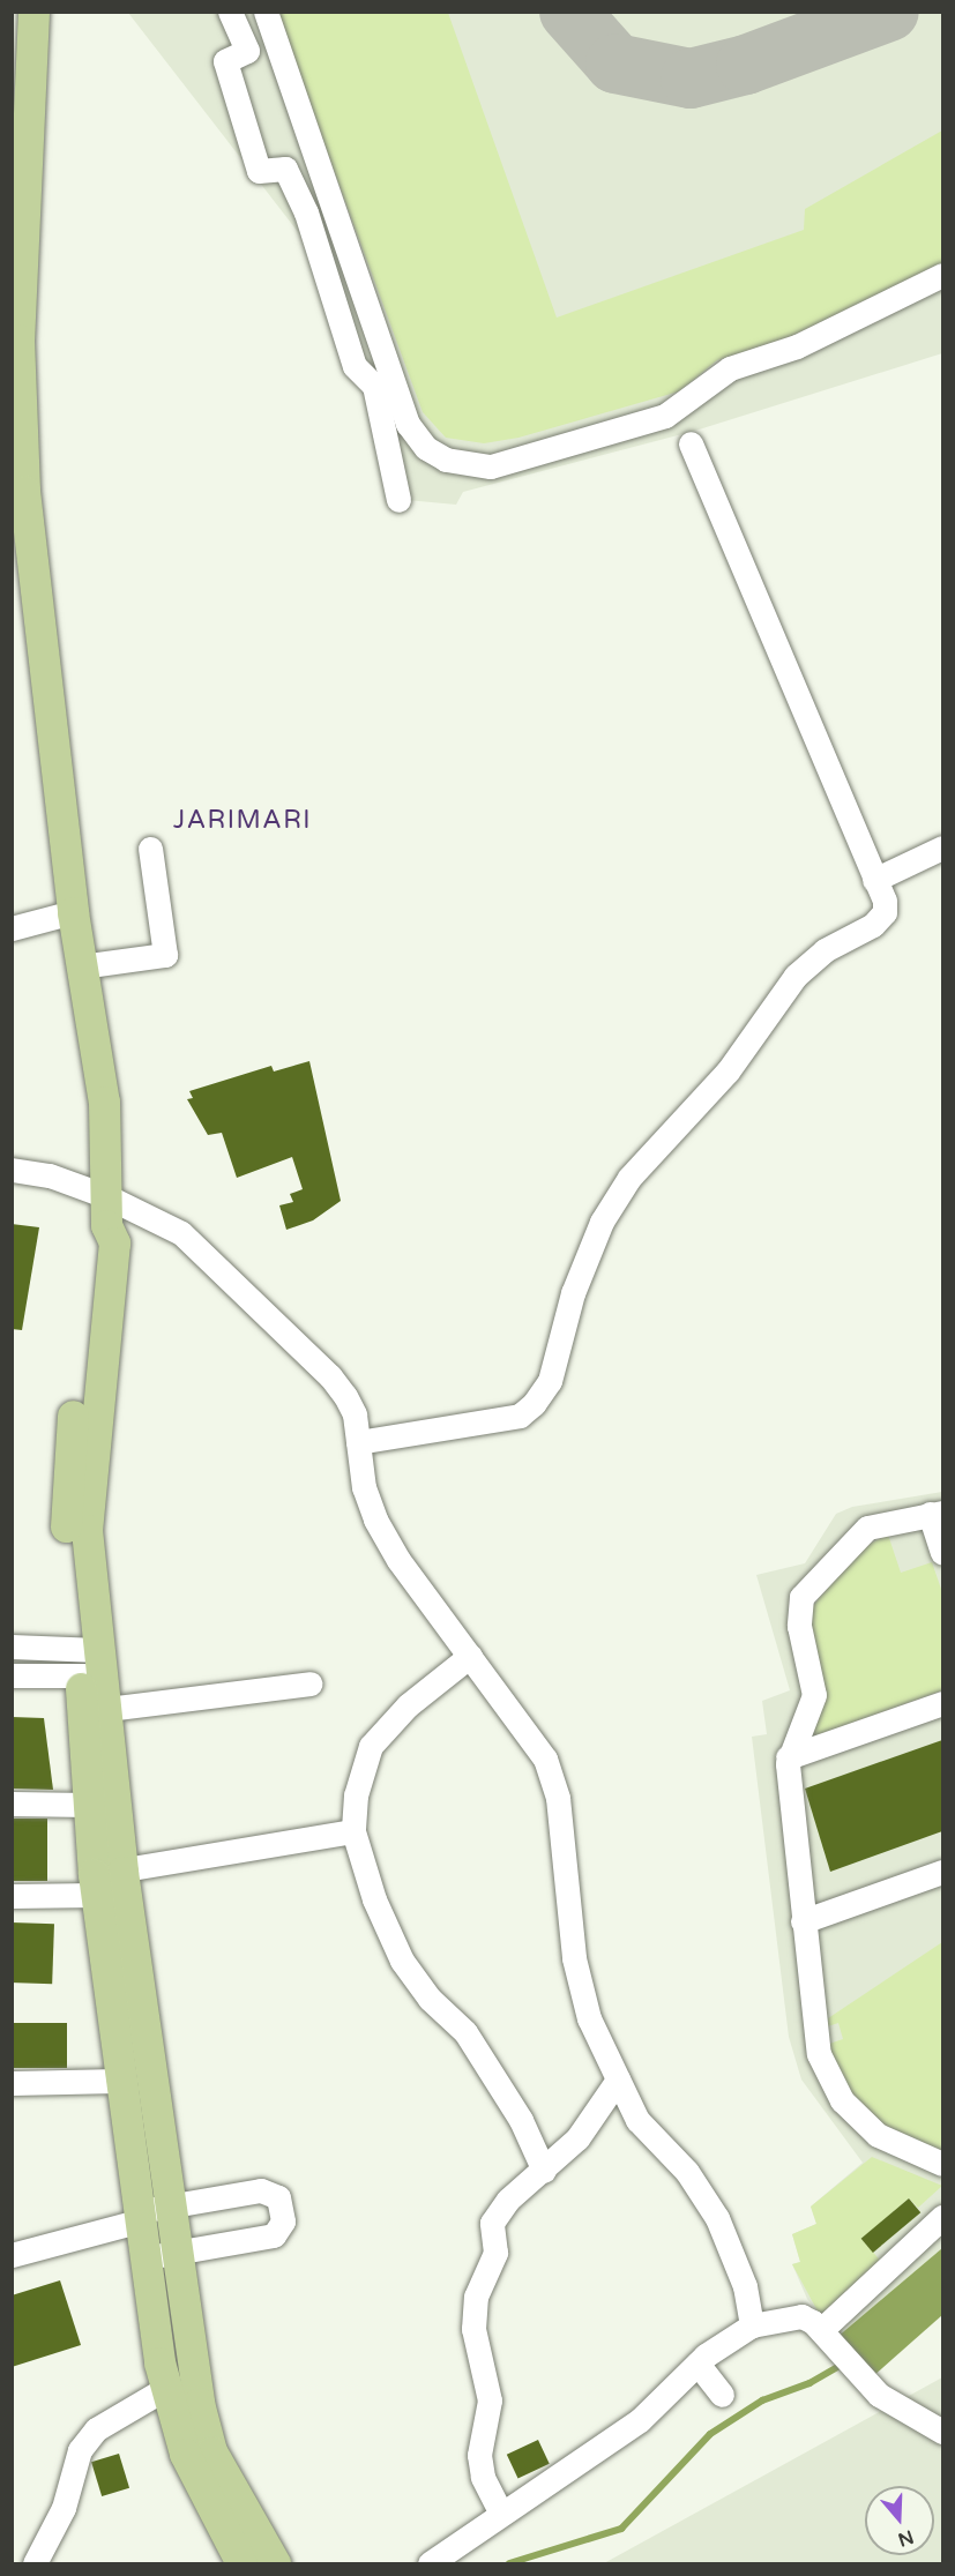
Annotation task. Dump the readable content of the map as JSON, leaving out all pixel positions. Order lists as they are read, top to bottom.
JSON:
{
  "districts": ["JARIMARI"],
  "north": "bottom"
}
